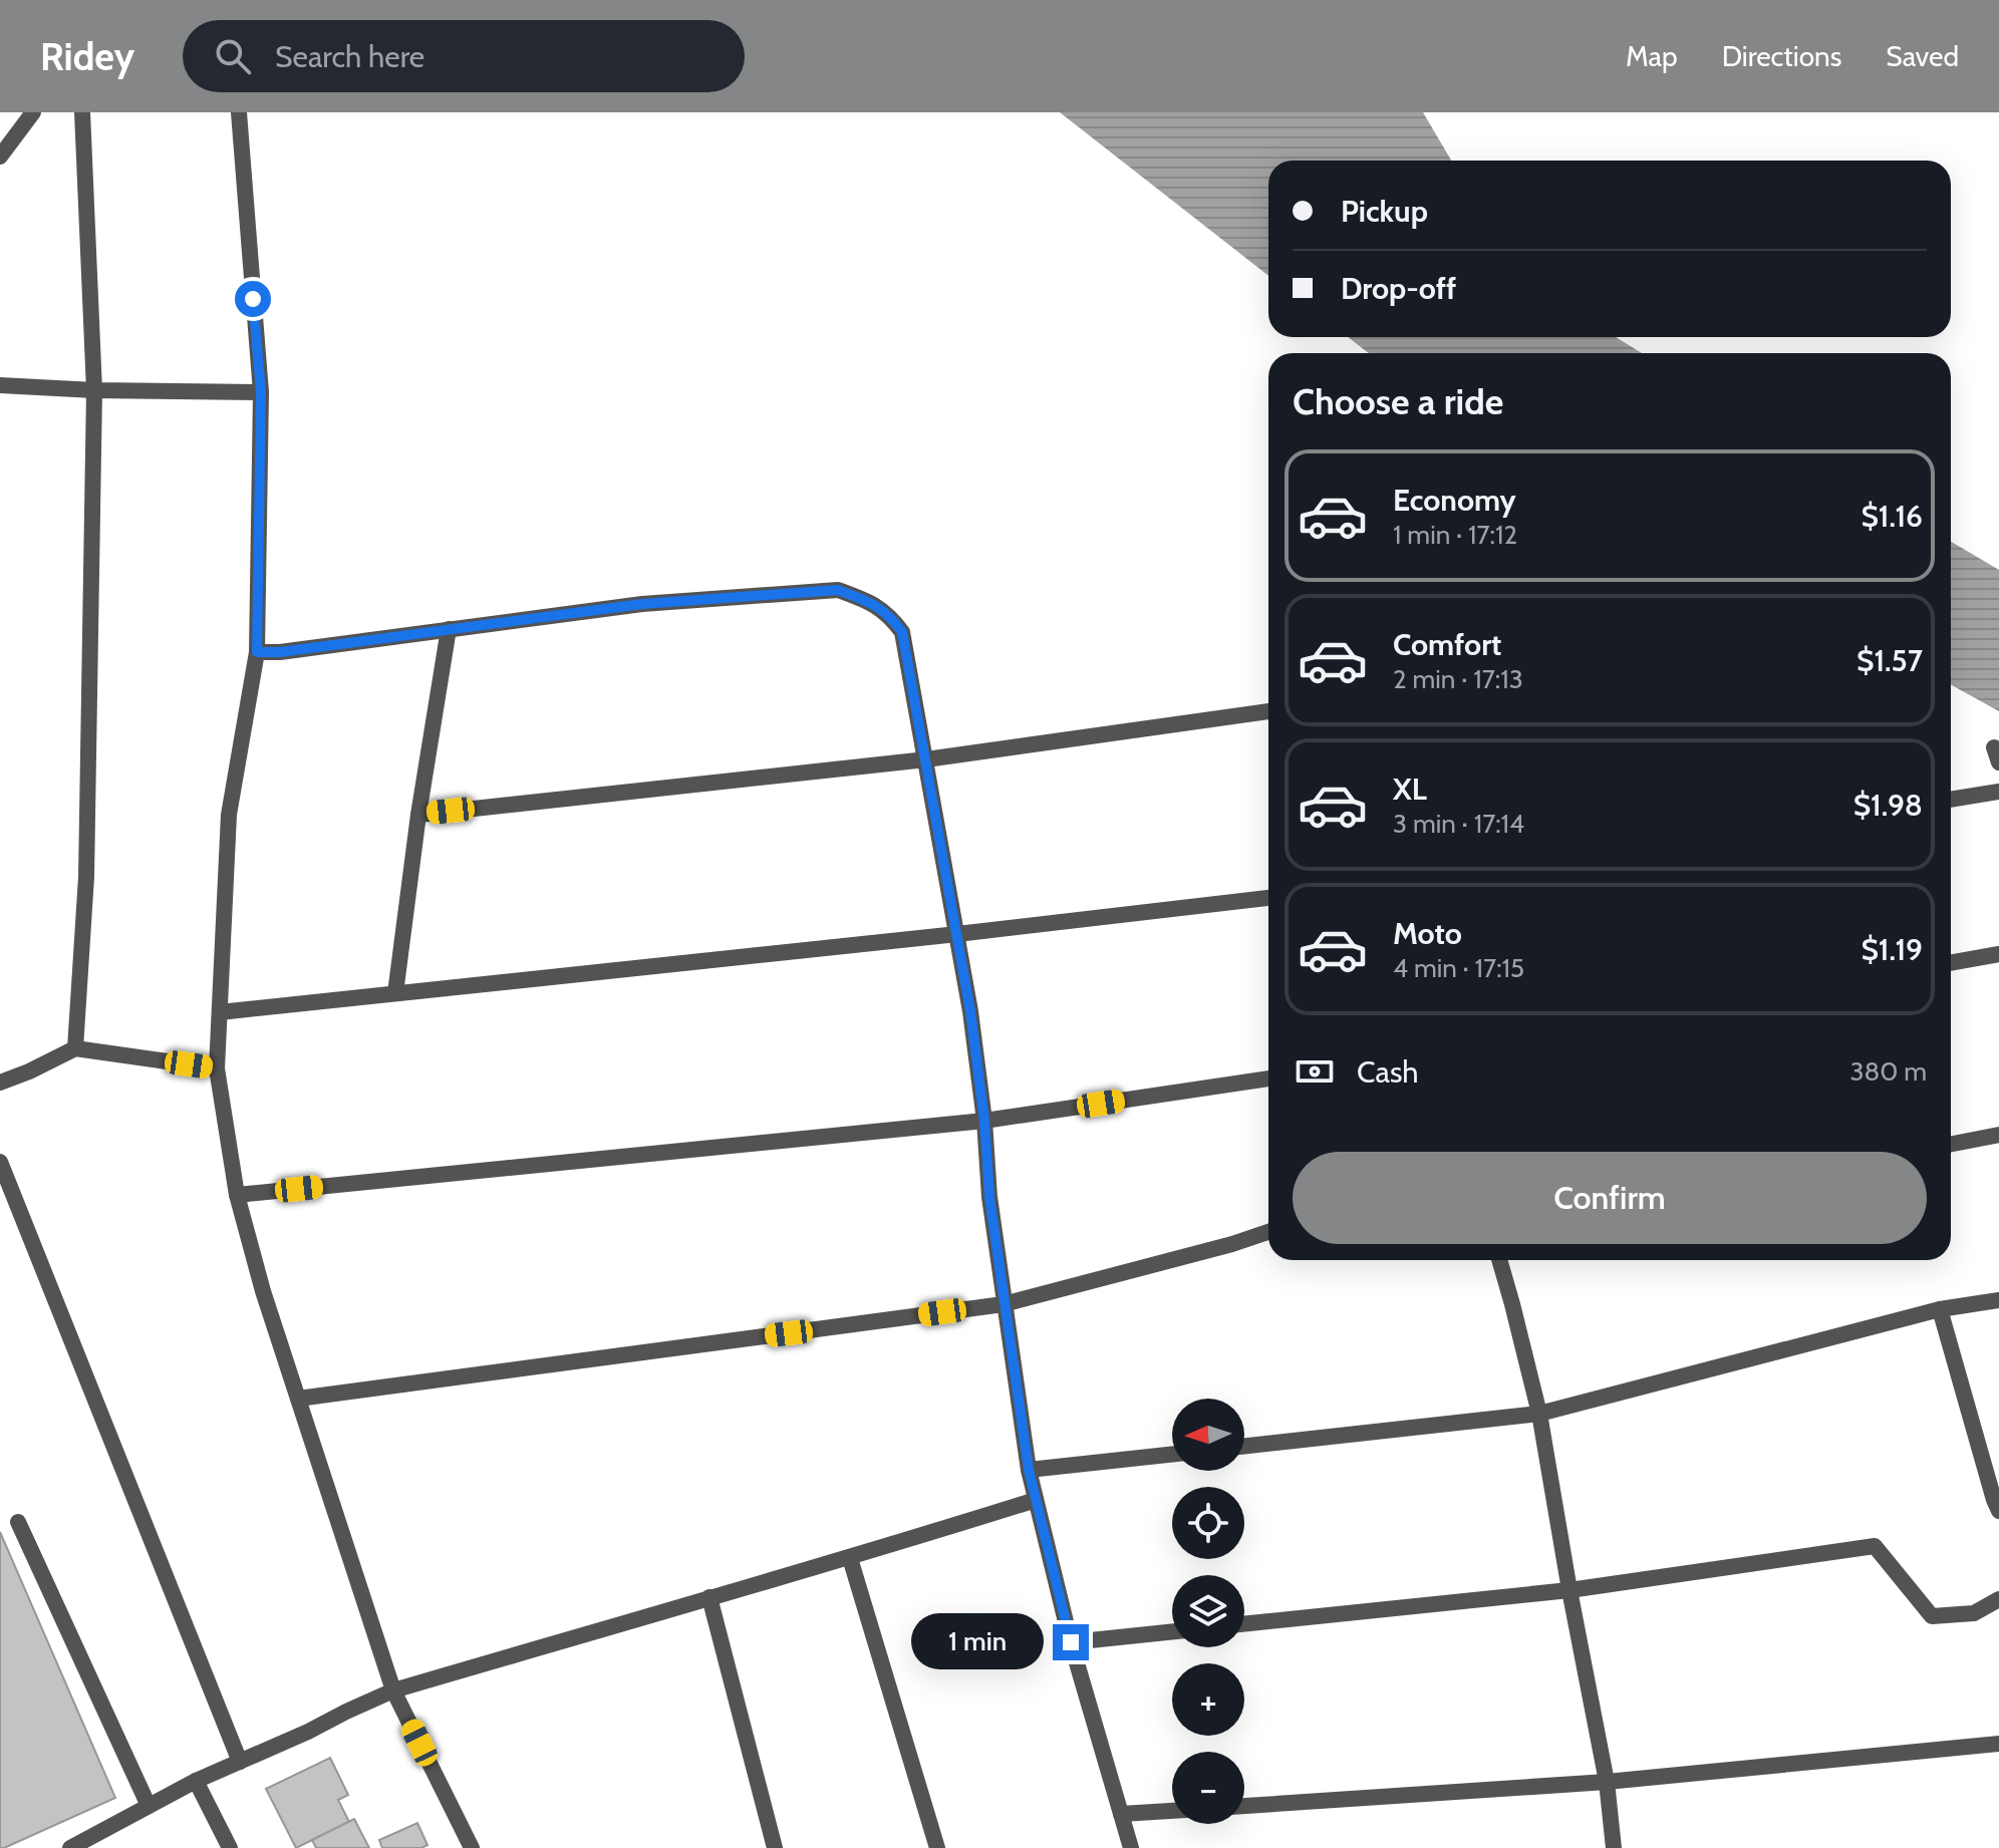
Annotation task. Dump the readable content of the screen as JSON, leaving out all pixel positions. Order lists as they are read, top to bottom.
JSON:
{
  "north": "left",
  "page": {
    "header": "Ridey",
    "search": "Search here",
    "nav": ["Map", "Directions", "Saved"],
    "banner": ["Pickup", "Drop-off"],
    "heading": "Choose a ride",
    "list": [
      {
        "name": "Economy",
        "note": "1 min · 17:12",
        "value": "$1.16"
      },
      {
        "name": "Comfort",
        "note": "2 min · 17:13",
        "value": "$1.57"
      },
      {
        "name": "XL",
        "note": "3 min · 17:14",
        "value": "$1.98"
      },
      {
        "name": "Moto",
        "note": "4 min · 17:15",
        "value": "$1.19"
      }
    ],
    "pay": ["Cash", "380 m"],
    "buttons": "Confirm",
    "map_buttons": ["+", "−"],
    "bubble": "1 min"
  }
}
